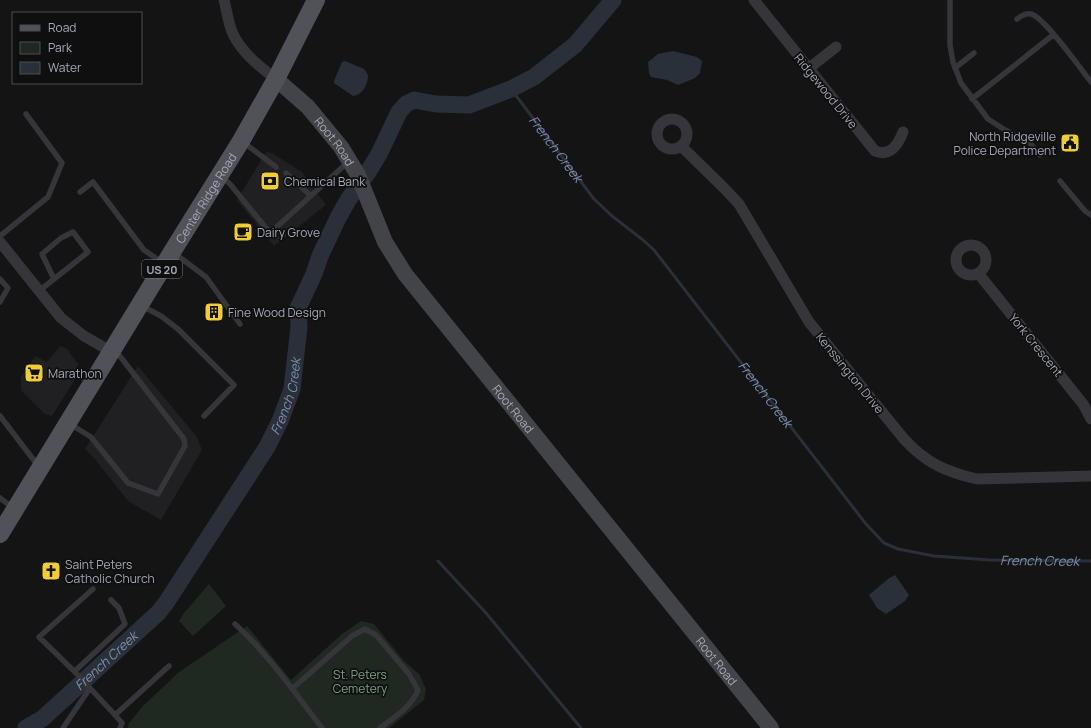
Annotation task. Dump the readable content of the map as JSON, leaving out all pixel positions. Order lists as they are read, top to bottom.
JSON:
{
  "streets": {
    "main road": ["Center Ridge Road", "US 20"],
    "street": [
      "Ridgewood Drive",
      "Root Road",
      "York Crescent",
      "Kenssington Drive"
    ]
  },
  "crossings": [
    ["Root Road", "Center Ridge Road"]
  ],
  "water": ["French Creek"],
  "parks": ["St. Peters Cemetery"],
  "places": {
    "public building": ["North Ridgeville Police Department"],
    "bank": ["Chemical Bank"],
    "cafe": ["Dairy Grove"],
    "building": ["Fine Wood Design"],
    "supermarket": ["Marathon"],
    "church": ["Saint Peters Catholic Church"]
  },
  "legend": ["Road", "Park", "Water"]
}
